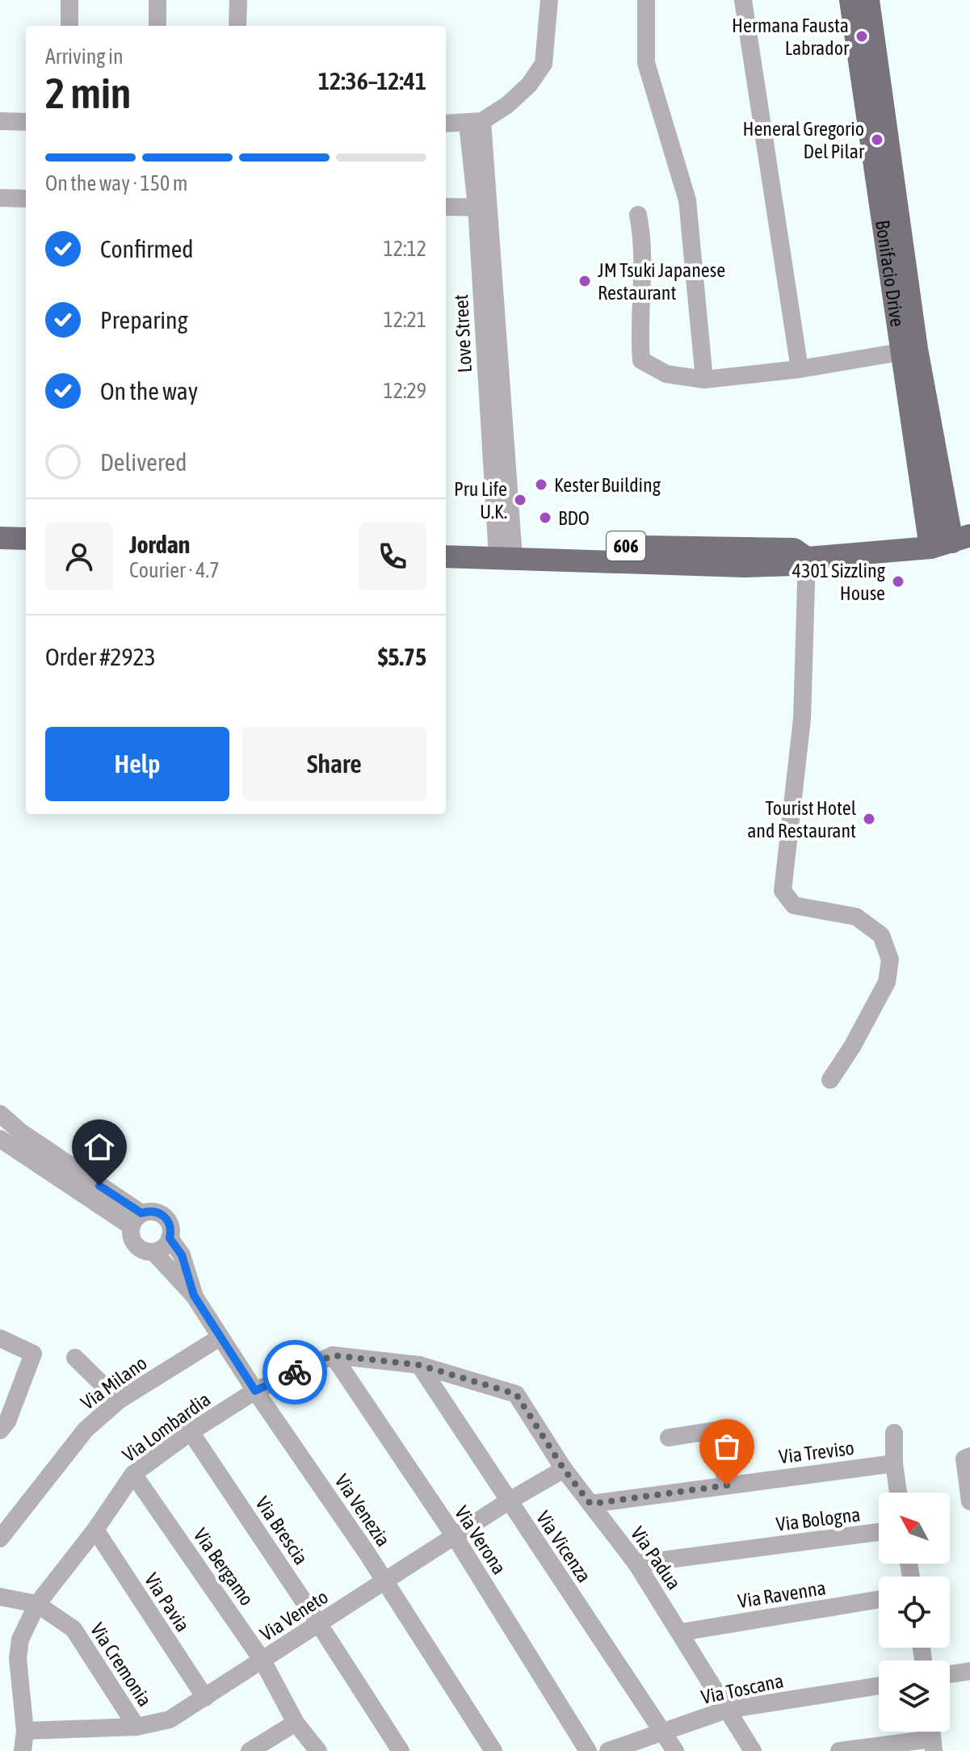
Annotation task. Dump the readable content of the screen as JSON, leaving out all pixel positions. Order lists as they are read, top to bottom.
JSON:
{
  "streets": {
    "main road": ["Bonifacio Drive", "606"],
    "street": [
      "Love Street",
      "Via Milano",
      "Via Lombardia",
      "Via Treviso",
      "Via Venezia",
      "Via Bologna",
      "Via Brescia",
      "Via Verona",
      "Via Vicenza",
      "Via Padua",
      "Via Bergamo",
      "Via Ravenna",
      "Via Pavia",
      "Via Veneto",
      "Via Cremonia",
      "Via Toscana"
    ]
  },
  "crossings": [
    ["Bonifacio Drive", "606"],
    ["Love Street", "606"],
    ["Via Milano", "Via Venezia"],
    ["Via Lombardia", "Via Venezia"],
    ["Via Lombardia", "Via Brescia"],
    ["Via Lombardia", "Via Verona"],
    ["Via Lombardia", "Via Bergamo"],
    ["Via Lombardia", "Via Pavia"],
    ["Via Lombardia", "Via Veneto"],
    ["Via Lombardia", "Via Cremonia"],
    ["Via Treviso", "Via Padua"],
    ["Via Venezia", "Via Veneto"],
    ["Via Bologna", "Via Padua"],
    ["Via Brescia", "Via Veneto"],
    ["Via Verona", "Via Veneto"],
    ["Via Vicenza", "Via Padua"],
    ["Via Vicenza", "Via Veneto"],
    ["Via Vicenza", "Via Toscana"],
    ["Via Padua", "Via Ravenna"],
    ["Via Padua", "Via Veneto"],
    ["Via Padua", "Via Toscana"],
    ["Via Bergamo", "Via Veneto"],
    ["Via Pavia", "Via Veneto"],
    ["Via Veneto", "Via Cremonia"]
  ],
  "places": [
    "Hermana Fausta Labrador",
    "Heneral Gregorio Del Pilar",
    "JM Tsuki Japanese Restaurant",
    "Kester Building",
    "Pru Life U.K.",
    "BDO",
    "4301 Sizzling House",
    "Tourist Hotel and Restaurant"
  ],
  "north": "top left",
  "page": {
    "heading": ["2 min", "Arriving in", "12:36–12:41"],
    "panel": [
      "Jordan",
      "Courier · 4.7",
      "Order #2923",
      "$5.75"
    ],
    "bar": "On the way · 150 m",
    "list": [
      ["Confirmed", "12:12"],
      ["Preparing", "12:21"],
      ["On the way", "12:29"],
      "Delivered"
    ],
    "buttons": ["Help", "Share"]
  }
}
